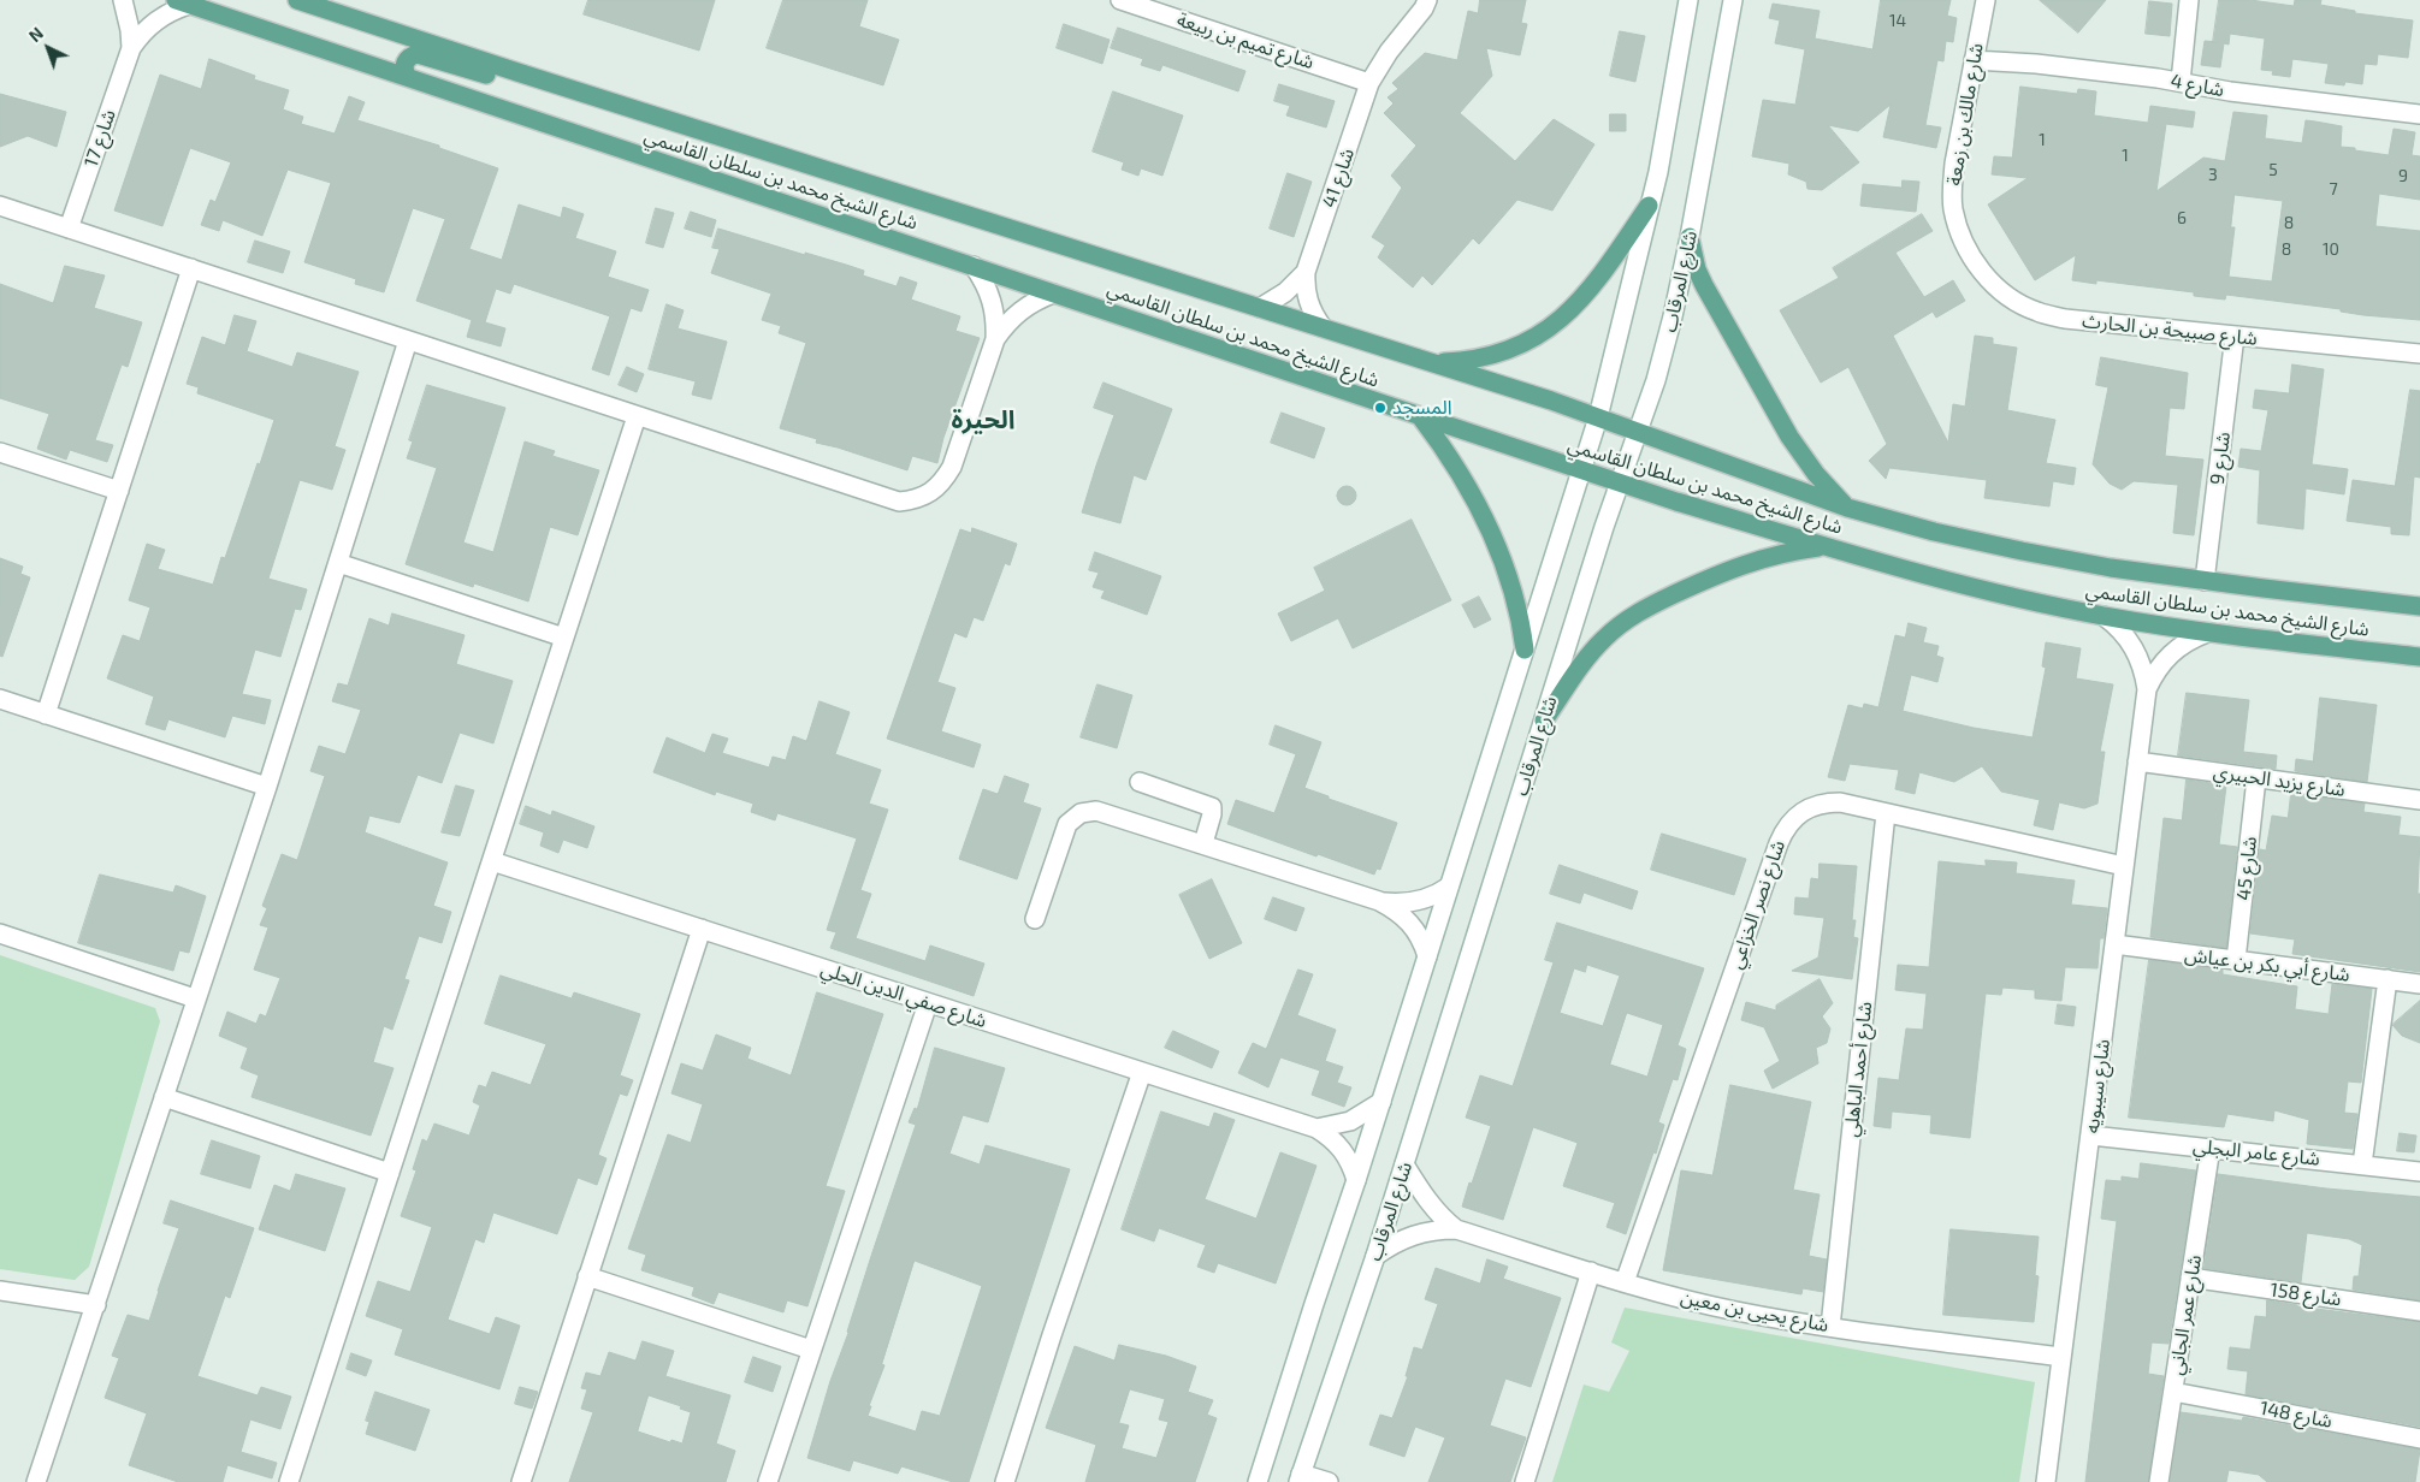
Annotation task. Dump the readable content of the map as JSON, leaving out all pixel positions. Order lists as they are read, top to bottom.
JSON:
{
  "streets": {
    "main road": ["شارع الشيخ محمد بن سلطان القاسمي"],
    "street": [
      "شارع تميم بن ربيعة",
      "شارع 4",
      "شارع مالك بن زمعة",
      "شارع 17",
      "شارع 41",
      "شارع المرقاب",
      "شارع صبيحة بن الحارث",
      "شارع 9",
      "شارع يزيد الحبيري",
      "شارع 45",
      "شارع نصر الخزاعي",
      "شارع أبي بكر بن عياش",
      "شارع صفي الدين الحلي",
      "شارع أحمد الباهلي",
      "شارع سيبويه",
      "شارع عامر البجلي",
      "شارع 158",
      "شارع يحيى بن معين",
      "شارع عمر الجاني",
      "شارع 148"
    ]
  },
  "crossings": [
    ["شارع تميم بن ربيعة", "شارع 41"],
    ["شارع 4", "شارع مالك بن زمعة"],
    ["شارع مالك بن زمعة", "شارع صبيحة بن الحارث"],
    ["شارع 17", "شارع الشيخ محمد بن سلطان القاسمي"],
    ["شارع 41", "شارع الشيخ محمد بن سلطان القاسمي"],
    ["شارع الشيخ محمد بن سلطان القاسمي", "شارع المرقاب"],
    ["شارع الشيخ محمد بن سلطان القاسمي", "شارع 9"],
    ["شارع الشيخ محمد بن سلطان القاسمي", "شارع سيبويه"],
    ["شارع المرقاب", "شارع صفي الدين الحلي"],
    ["شارع المرقاب", "شارع يحيى بن معين"],
    ["شارع صبيحة بن الحارث", "شارع 9"],
    ["شارع يزيد الحبيري", "شارع 45"],
    ["شارع يزيد الحبيري", "شارع سيبويه"],
    ["شارع 45", "شارع أبي بكر بن عياش"],
    ["شارع نصر الخزاعي", "شارع أحمد الباهلي"],
    ["شارع نصر الخزاعي", "شارع سيبويه"],
    ["شارع نصر الخزاعي", "شارع يحيى بن معين"],
    ["شارع أبي بكر بن عياش", "شارع سيبويه"],
    ["شارع أحمد الباهلي", "شارع يحيى بن معين"],
    ["شارع سيبويه", "شارع عامر البجلي"],
    ["شارع سيبويه", "شارع يحيى بن معين"],
    ["شارع عامر البجلي", "شارع عمر الجاني"],
    ["شارع 158", "شارع عمر الجاني"],
    ["شارع عمر الجاني", "شارع 148"]
  ],
  "districts": ["الحيرة"],
  "places": ["المسجد"],
  "house_numbers": [
    "14",
    "1",
    "1",
    "5",
    "3",
    "9",
    "7",
    "6",
    "8",
    "8",
    "10"
  ],
  "north": "top left"
}
